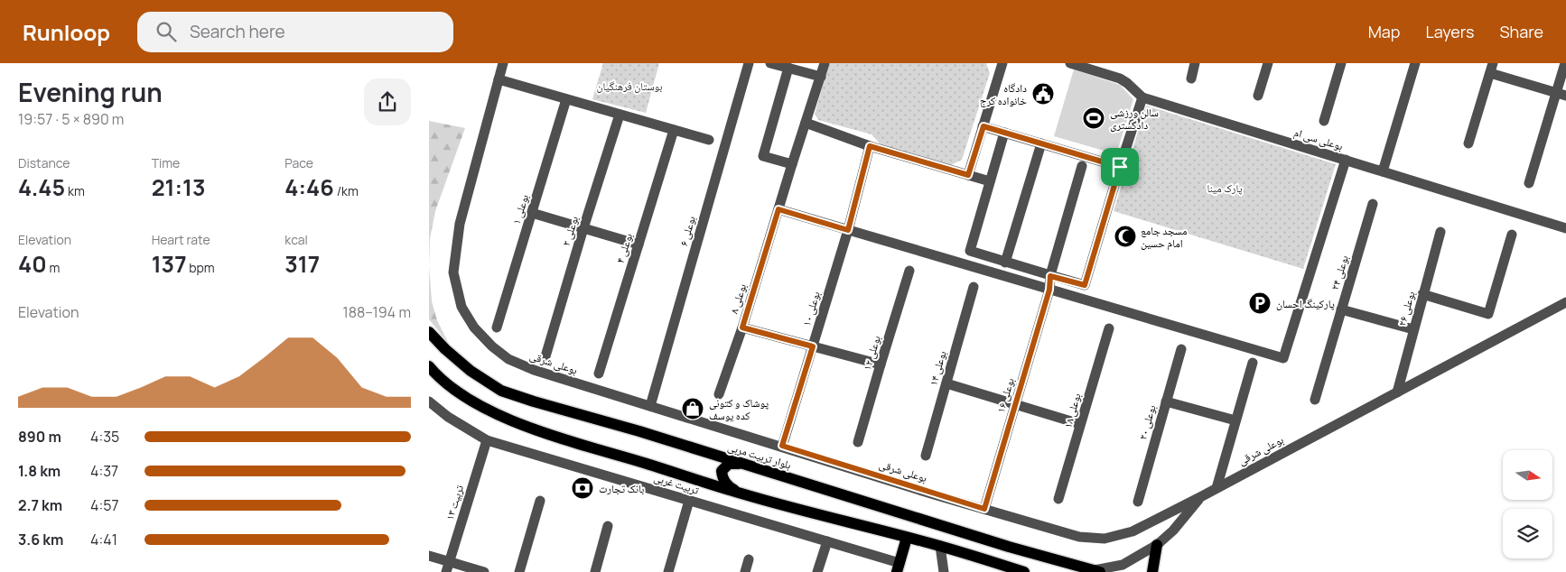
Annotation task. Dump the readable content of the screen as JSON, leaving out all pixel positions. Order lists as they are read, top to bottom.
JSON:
{
  "streets": {
    "main road": ["بلوار تربیت مربی"],
    "street": [
      "بوعلی سی ام",
      "بوعلی ۱",
      "بوعلی ۲",
      "بوعلی ۶",
      "بوعلی ۴",
      "بوعلی ۲۴",
      "بوعلی ۸",
      "بوعلی ۱۰",
      "بوعلی ۲۶",
      "بوعلی ۱۲",
      "بوعلی شرقی",
      "بوعلی ۱۴",
      "بوعلی ۱۶",
      "بوعلی ۱۸",
      "بوعلی ۲۰",
      "تربیت غربی",
      "تربیت ۱۳"
    ]
  },
  "crossings": [
    ["بوعلی ۶", "بوعلی شرقی"],
    ["بوعلی ۱۰", "بوعلی شرقی"],
    ["بوعلی ۲۶", "بوعلی شرقی"],
    ["بوعلی شرقی", "بوعلی ۱۶"],
    ["تربیت غربی", "تربیت ۱۳"]
  ],
  "parks": ["بوستان فرهنگیان", "پارک مینا"],
  "places": {
    "public building": ["دادگاه خانواده کرج"],
    "sports": ["سالن ورزشی دادگستری"],
    "mosque": ["مسجد جامع امام حسین"],
    "parking": ["پارکینگ احسان"],
    "shop": ["پوشاک و کتونی کده یوسف"],
    "bank": ["بانک تجارت"]
  },
  "north": "right",
  "page": {
    "header": "Runloop",
    "search": "Search here",
    "nav": ["Map", "Layers", "Share"],
    "heading": ["Evening run", "19:57 · 5 × 890 m"],
    "stats": [
      ["Distance", "4.45 km"],
      ["Time", "21:13"],
      ["Pace", "4:46 /km"],
      ["Elevation", "40 m"],
      ["Heart rate", "137 bpm"],
      ["kcal", "317"]
    ],
    "chart": ["Elevation", "188–194 m"],
    "list": [
      {
        "name": "890 m",
        "note": "4:35"
      },
      {
        "name": "1.8 km",
        "note": "4:37"
      },
      {
        "name": "2.7 km",
        "note": "4:57"
      },
      {
        "name": "3.6 km",
        "note": "4:41"
      }
    ]
  }
}
